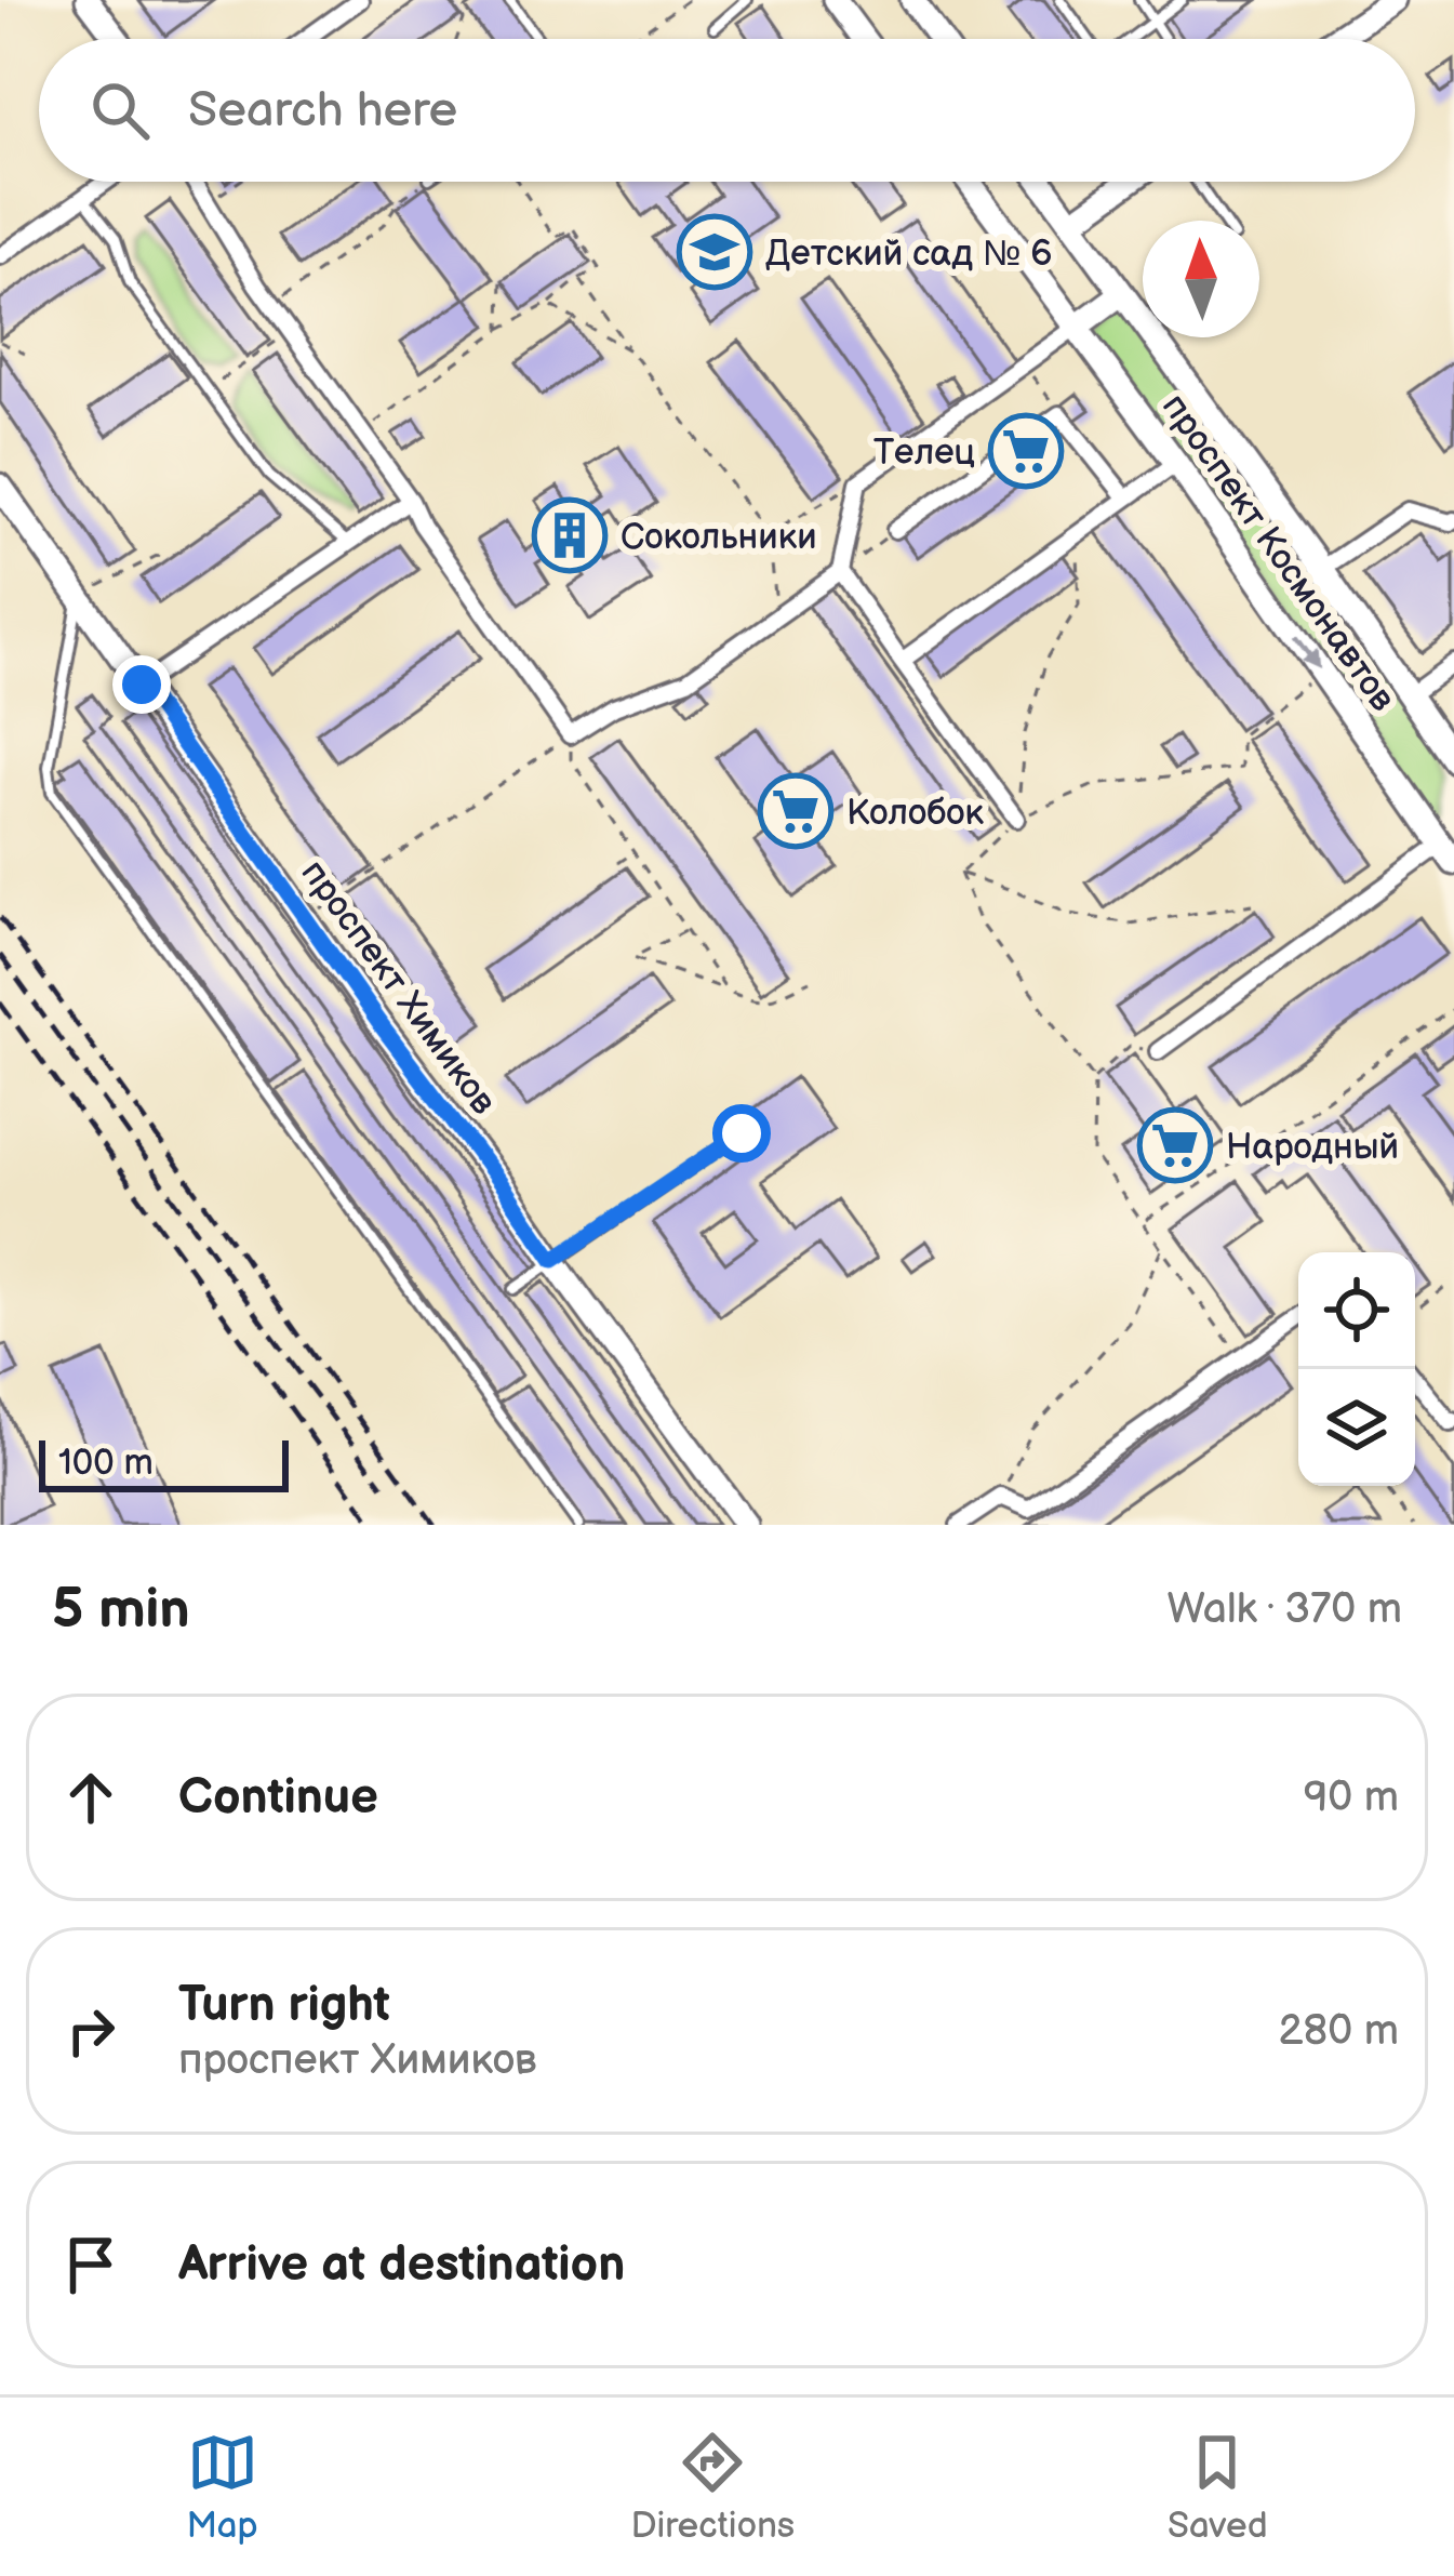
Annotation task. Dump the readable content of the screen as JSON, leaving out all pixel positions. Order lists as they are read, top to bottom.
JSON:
{
  "streets": {
    "main road": ["проспект Космонавтов", "проспект Химиков"]
  },
  "places": {
    "school or university": ["Детский сад № 6"],
    "supermarket": ["Телец", "Колобок", "Народный"],
    "building": ["Сокольники"]
  },
  "scale_bar": "100 m",
  "north": "top",
  "page": {
    "search": "Search here",
    "scale": "100 m",
    "heading": ["5 min", "Walk · 370 m"],
    "list": [
      ["Continue", "90 m"],
      ["Turn right", "проспект Химиков", "280 m"],
      "Arrive at destination"
    ],
    "nav": ["Map", "Directions", "Saved"]
  }
}
